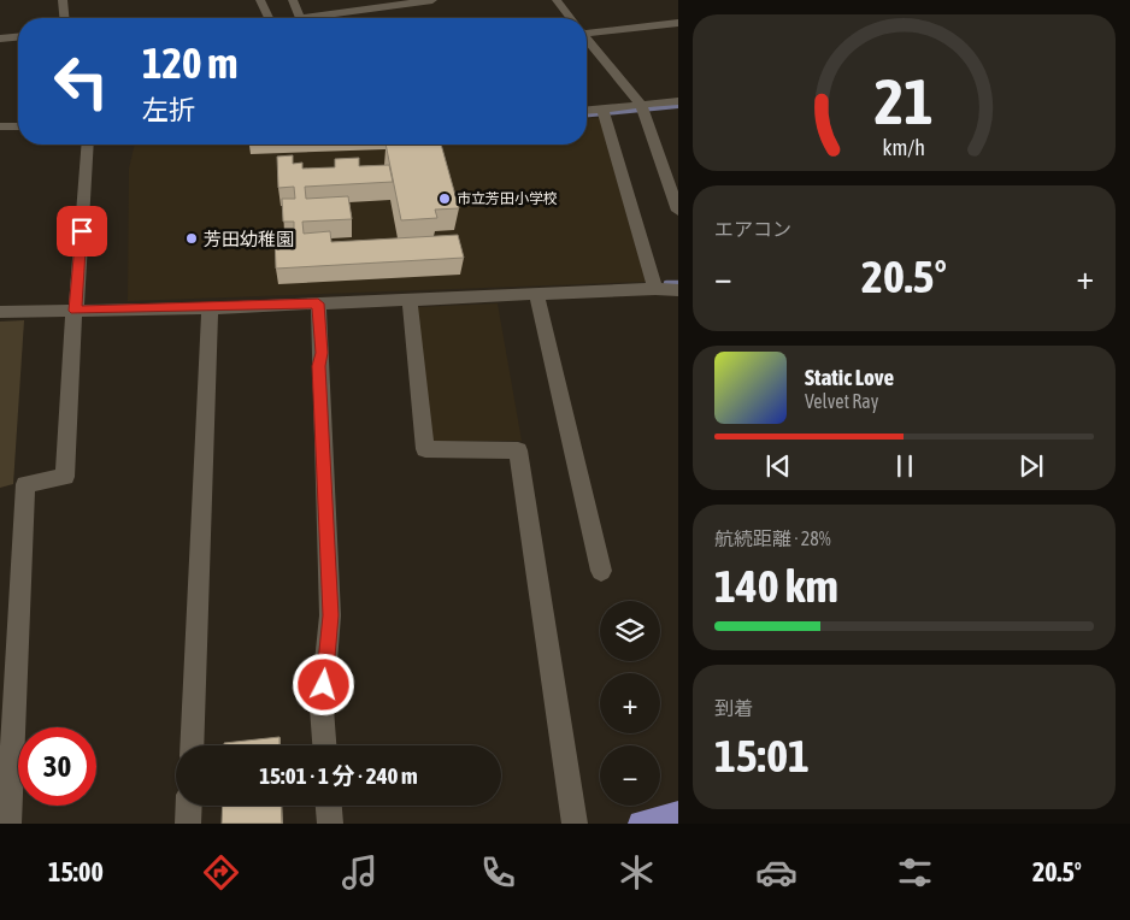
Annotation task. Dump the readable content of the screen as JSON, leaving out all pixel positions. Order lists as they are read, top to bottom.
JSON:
{
  "places": ["市立芳田小学校", "芳田幼稚園"],
  "page": {
    "turn": ["120 m", "左折"],
    "tile": [
      "エアコン",
      ["航続距離 · 28%", "140 km"],
      ["到着", "15:01"]
    ],
    "heat": ["−", "20.5°", "+"],
    "song": ["Static Love", "Velvet Ray"],
    "map_buttons": ["+", "−"],
    "limit": "30",
    "trip": "15:01 · 1 分 · 240 m",
    "tabs": ["15:00", "20.5°"],
    "gauge": ["21", "km/h"]
  }
}
